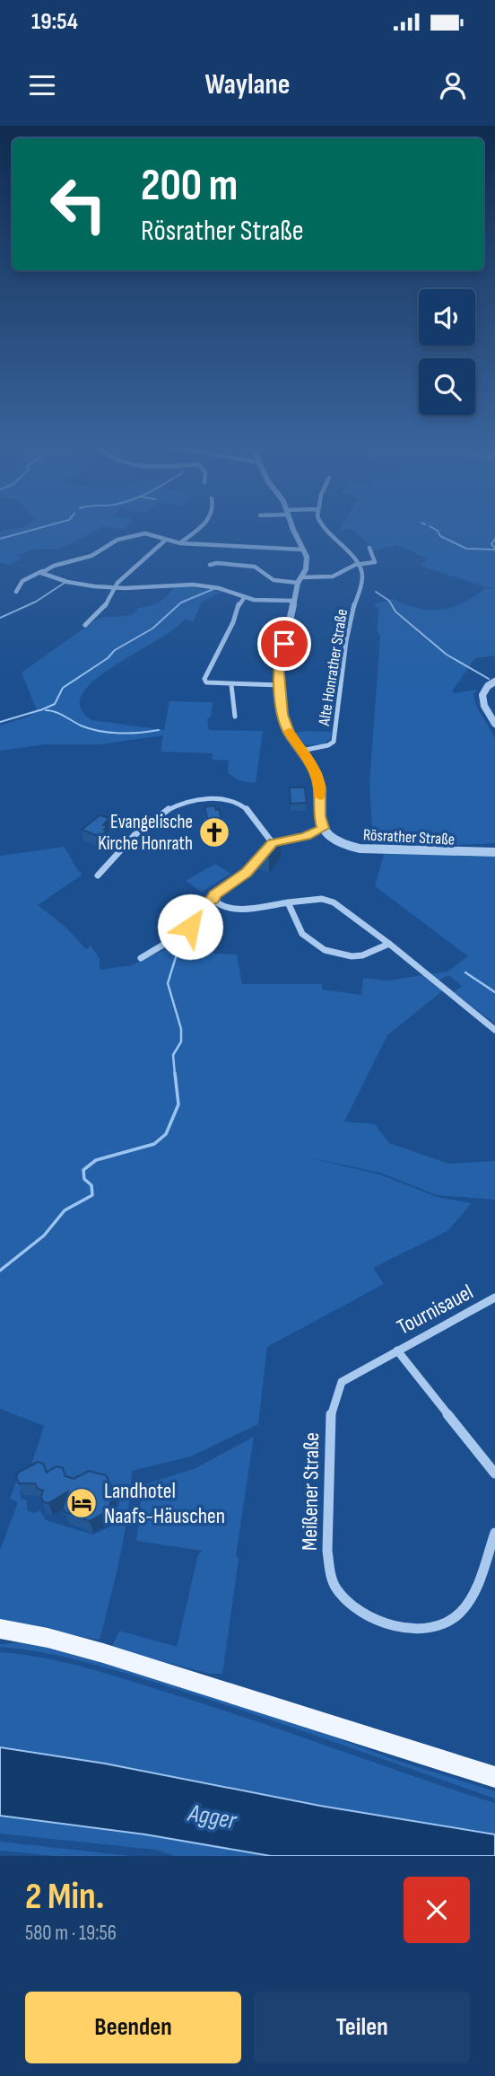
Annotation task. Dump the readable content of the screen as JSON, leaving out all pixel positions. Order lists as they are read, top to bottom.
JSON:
{
  "streets": {
    "street": [
      "Alte Honrather Straße",
      "Rösrather Straße",
      "Tournisauel",
      "Meißener Straße"
    ]
  },
  "crossings": [
    ["Tournisauel", "Meißener Straße"]
  ],
  "water": ["Agger"],
  "places": {
    "church": ["Evangelische Kirche Honrath"],
    "hotel": ["Landhotel Naafs-Häuschen"]
  },
  "page": {
    "status": "19:54",
    "header": "Waylane",
    "turn": ["200 m", "Rösrather Straße"],
    "heading": ["2 Min.", "580 m · 19:56"],
    "buttons": ["Beenden", "Teilen"]
  }
}
